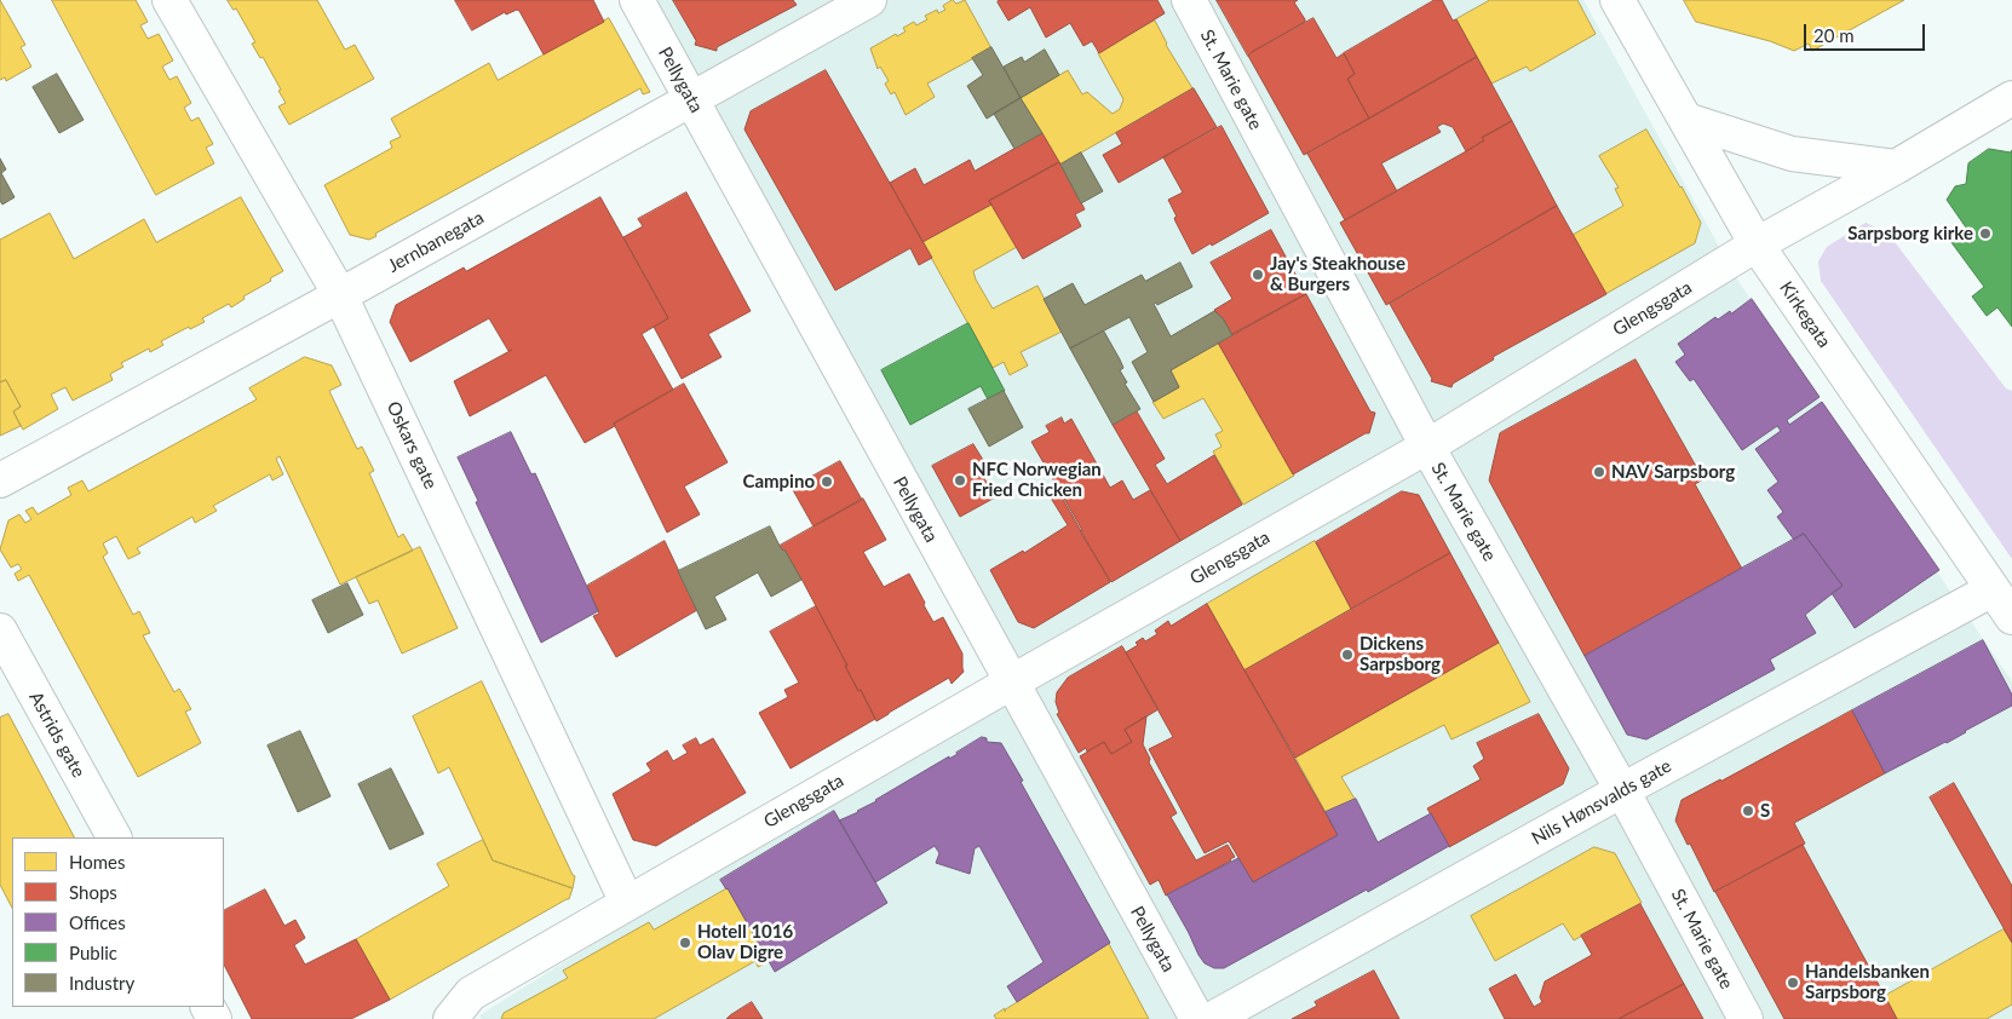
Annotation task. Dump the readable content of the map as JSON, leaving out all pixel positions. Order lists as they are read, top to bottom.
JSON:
{
  "streets": {
    "street": [
      "Pellygata",
      "St. Marie gate",
      "Jernbanegata",
      "Glengsgata",
      "Kirkegata",
      "Oskars gate",
      "Astrids gate",
      "Nils Hønsvalds gate"
    ]
  },
  "crossings": [
    ["Pellygata", "Jernbanegata"],
    ["Pellygata", "Glengsgata"],
    ["St. Marie gate", "Glengsgata"],
    ["St. Marie gate", "Nils Hønsvalds gate"],
    ["Jernbanegata", "Oskars gate"],
    ["Glengsgata", "Kirkegata"],
    ["Glengsgata", "Oskars gate"],
    ["Kirkegata", "Nils Hønsvalds gate"]
  ],
  "places": [
    "Sarpsborg kirke",
    "Jay's Steakhouse & Burgers",
    "NAV Sarpsborg",
    "NFC Norwegian Fried Chicken",
    "Campino",
    "Dickens Sarpsborg",
    "S",
    "Hotell 1016 Olav Digre",
    "Handelsbanken Sarpsborg"
  ],
  "legend": [
    "Homes",
    "Shops",
    "Offices",
    "Public",
    "Industry"
  ],
  "scale_bar": "20 m"
}
